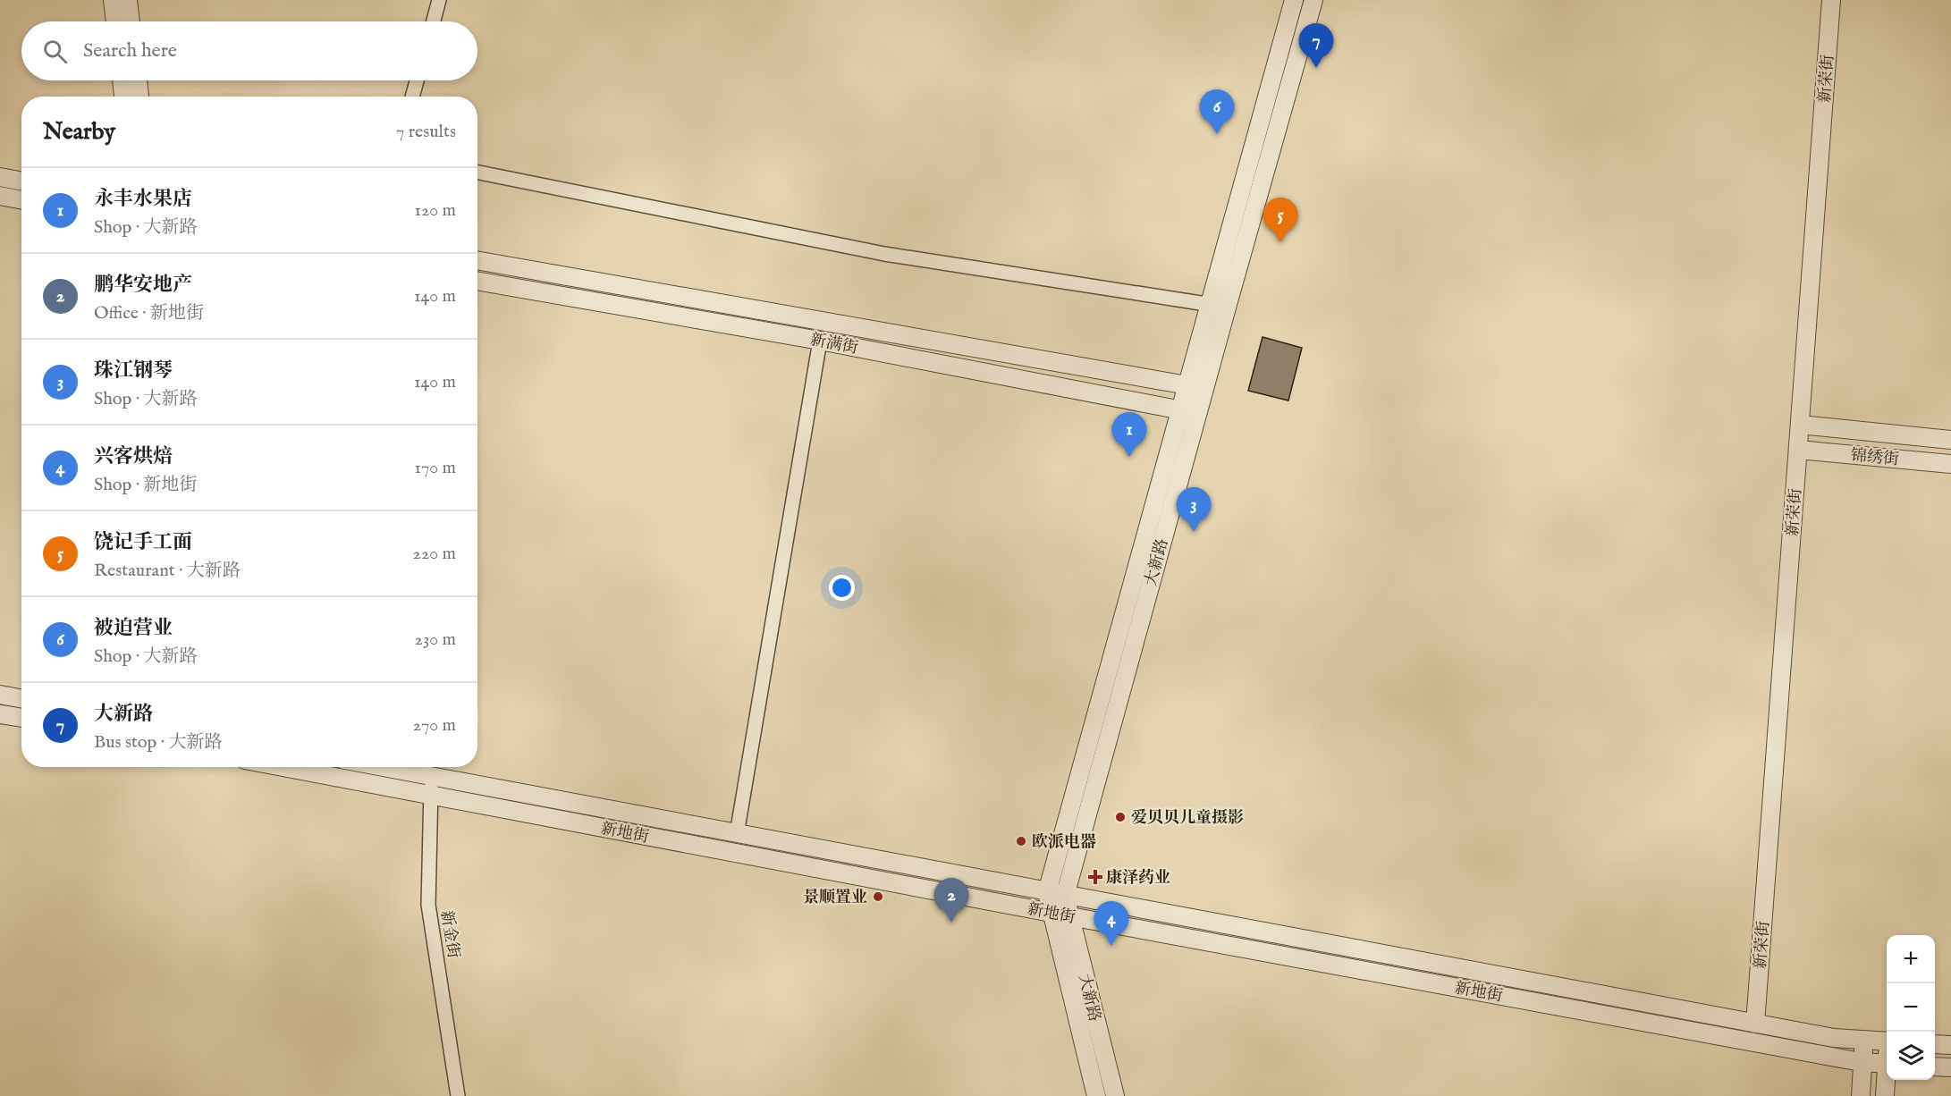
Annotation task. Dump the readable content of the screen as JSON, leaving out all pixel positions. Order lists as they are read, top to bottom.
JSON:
{
  "streets": {
    "street": [
      "新荣街",
      "新满街",
      "锦绣街",
      "大新路",
      "新地街",
      "新金街"
    ]
  },
  "crossings": [
    ["新荣街", "锦绣街"],
    ["新荣街", "新地街"],
    ["新满街", "大新路"],
    ["大新路", "新地街"],
    ["新地街", "新金街"]
  ],
  "places": {
    "other": ["爱贝贝儿童摄影", "欧派电器", "景顺置业"],
    "health": ["康泽药业"]
  },
  "page": {
    "search": "Search here",
    "pins": [
      "7",
      "6",
      "5",
      "1",
      "3",
      "2",
      "4"
    ],
    "heading": ["Nearby", "7 results"],
    "list": [
      {
        "mark": "1",
        "name": "永丰水果店",
        "note": "Shop · 大新路",
        "value": "120 m"
      },
      {
        "mark": "2",
        "name": "鹏华安地产",
        "note": "Office · 新地街",
        "value": "140 m"
      },
      {
        "mark": "3",
        "name": "珠江钢琴",
        "note": "Shop · 大新路",
        "value": "140 m"
      },
      {
        "mark": "4",
        "name": "兴客烘焙",
        "note": "Shop · 新地街",
        "value": "170 m"
      },
      {
        "mark": "5",
        "name": "饶记手工面",
        "note": "Restaurant · 大新路",
        "value": "220 m"
      },
      {
        "mark": "6",
        "name": "被迫营业",
        "note": "Shop · 大新路",
        "value": "230 m"
      },
      {
        "mark": "7",
        "name": "大新路",
        "note": "Bus stop · 大新路",
        "value": "270 m"
      }
    ],
    "map_buttons": ["+", "−"]
  }
}
